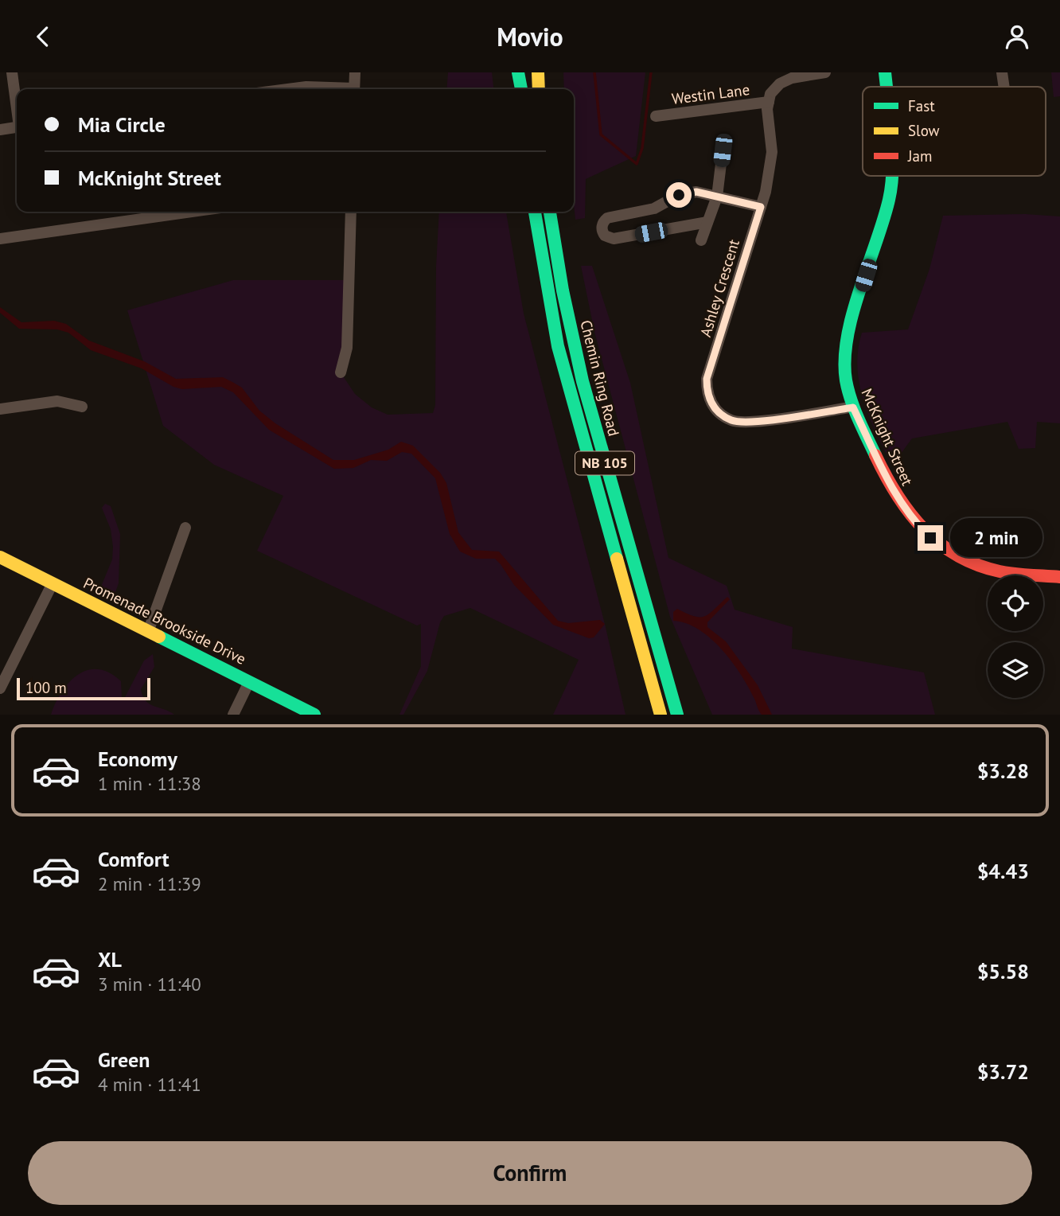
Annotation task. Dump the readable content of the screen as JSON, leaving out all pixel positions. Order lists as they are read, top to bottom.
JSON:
{
  "streets": {
    "main road": [
      "Chemin Ring Road",
      "McKnight Street",
      "NB 105",
      "Promenade Brookside Drive"
    ],
    "street": ["Westin Lane", "Ashley Crescent"]
  },
  "crossings": [
    ["Westin Lane", "Ashley Crescent"],
    ["Ashley Crescent", "McKnight Street"]
  ],
  "legend": ["Fast", "Slow", "Jam"],
  "scale_bar": "100 m",
  "page": {
    "header": "Movio",
    "banner": ["Mia Circle", "McKnight Street"],
    "bubble": "2 min",
    "scale": "100 m",
    "list": [
      {
        "name": "Economy",
        "note": "1 min · 11:38",
        "value": "$3.28"
      },
      {
        "name": "Comfort",
        "note": "2 min · 11:39",
        "value": "$4.43"
      },
      {
        "name": "XL",
        "note": "3 min · 11:40",
        "value": "$5.58"
      },
      {
        "name": "Green",
        "note": "4 min · 11:41",
        "value": "$3.72"
      }
    ],
    "buttons": "Confirm"
  }
}
